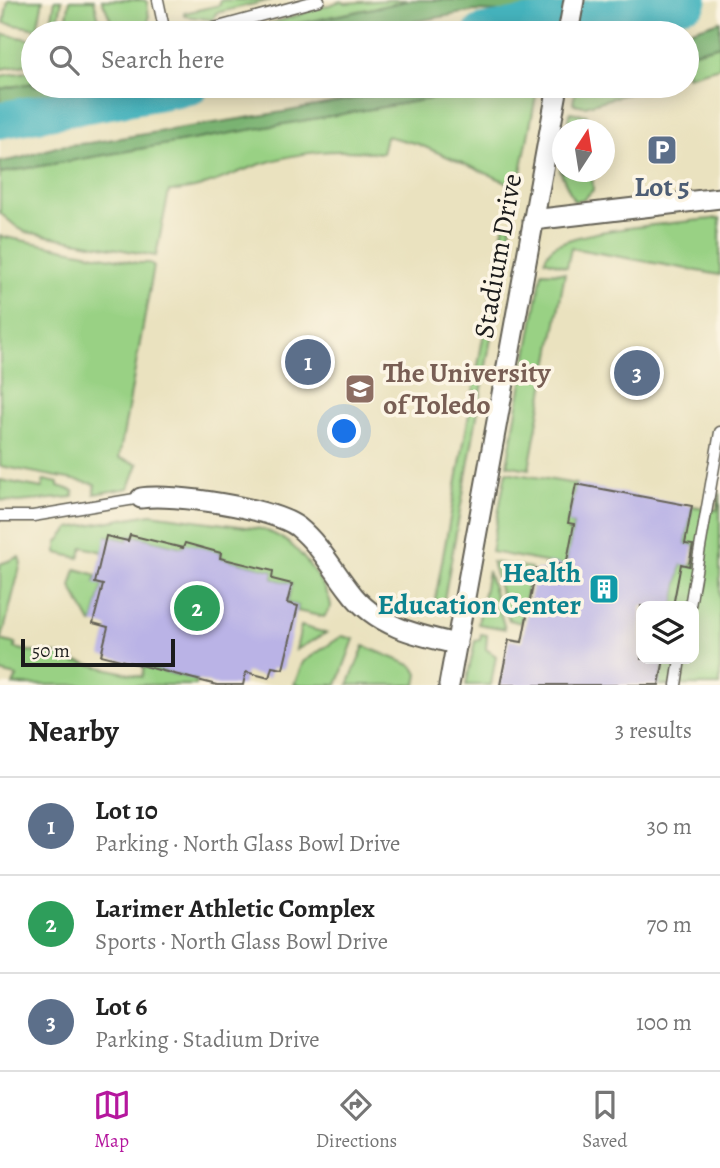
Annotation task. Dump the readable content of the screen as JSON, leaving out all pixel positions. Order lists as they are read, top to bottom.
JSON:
{
  "streets": {
    "street": ["Stadium Drive"]
  },
  "places": {
    "parking": ["Lot 5"],
    "school or university": ["The University of Toledo"],
    "building": ["Health Education Center"]
  },
  "scale_bar": "50 m",
  "north": "top",
  "page": {
    "search": "Search here",
    "pins": ["1", "3", "2"],
    "scale": "50 m",
    "heading": ["Nearby", "3 results"],
    "list": [
      {
        "mark": "1",
        "name": "Lot 10",
        "note": "Parking · North Glass Bowl Drive",
        "value": "30 m"
      },
      {
        "mark": "2",
        "name": "Larimer Athletic Complex",
        "note": "Sports · North Glass Bowl Drive",
        "value": "70 m"
      },
      {
        "mark": "3",
        "name": "Lot 6",
        "note": "Parking · Stadium Drive",
        "value": "100 m"
      }
    ],
    "nav": ["Map", "Directions", "Saved"]
  }
}
